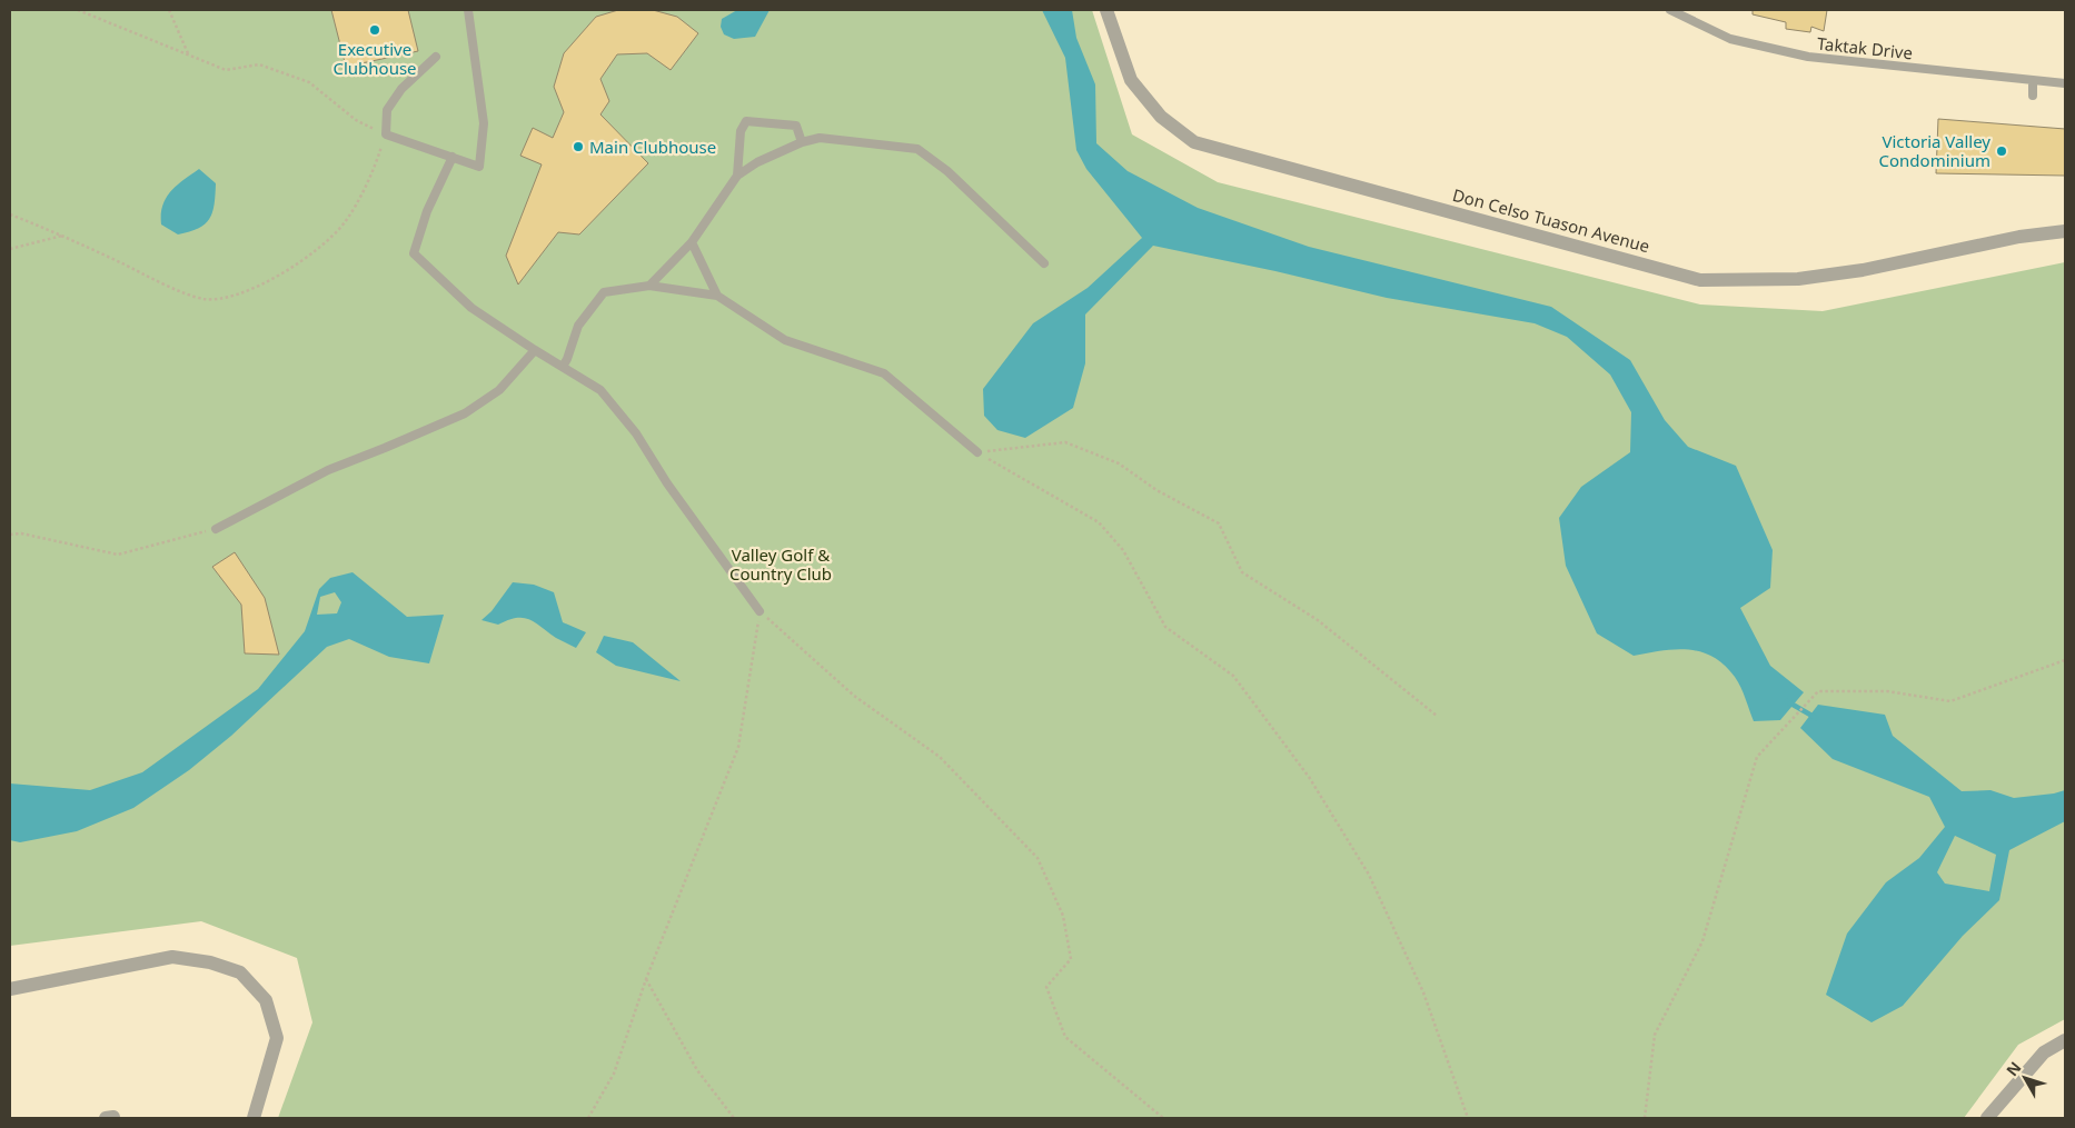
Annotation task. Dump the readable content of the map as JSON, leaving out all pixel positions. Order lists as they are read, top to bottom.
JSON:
{
  "streets": {
    "street": ["Don Celso Tuason Avenue"],
    "lane": ["Taktak Drive"]
  },
  "parks": ["Valley Golf & Country Club"],
  "places": ["Executive Clubhouse", "Main Clubhouse", "Victoria Valley Condominium"],
  "north": "top left"
}
